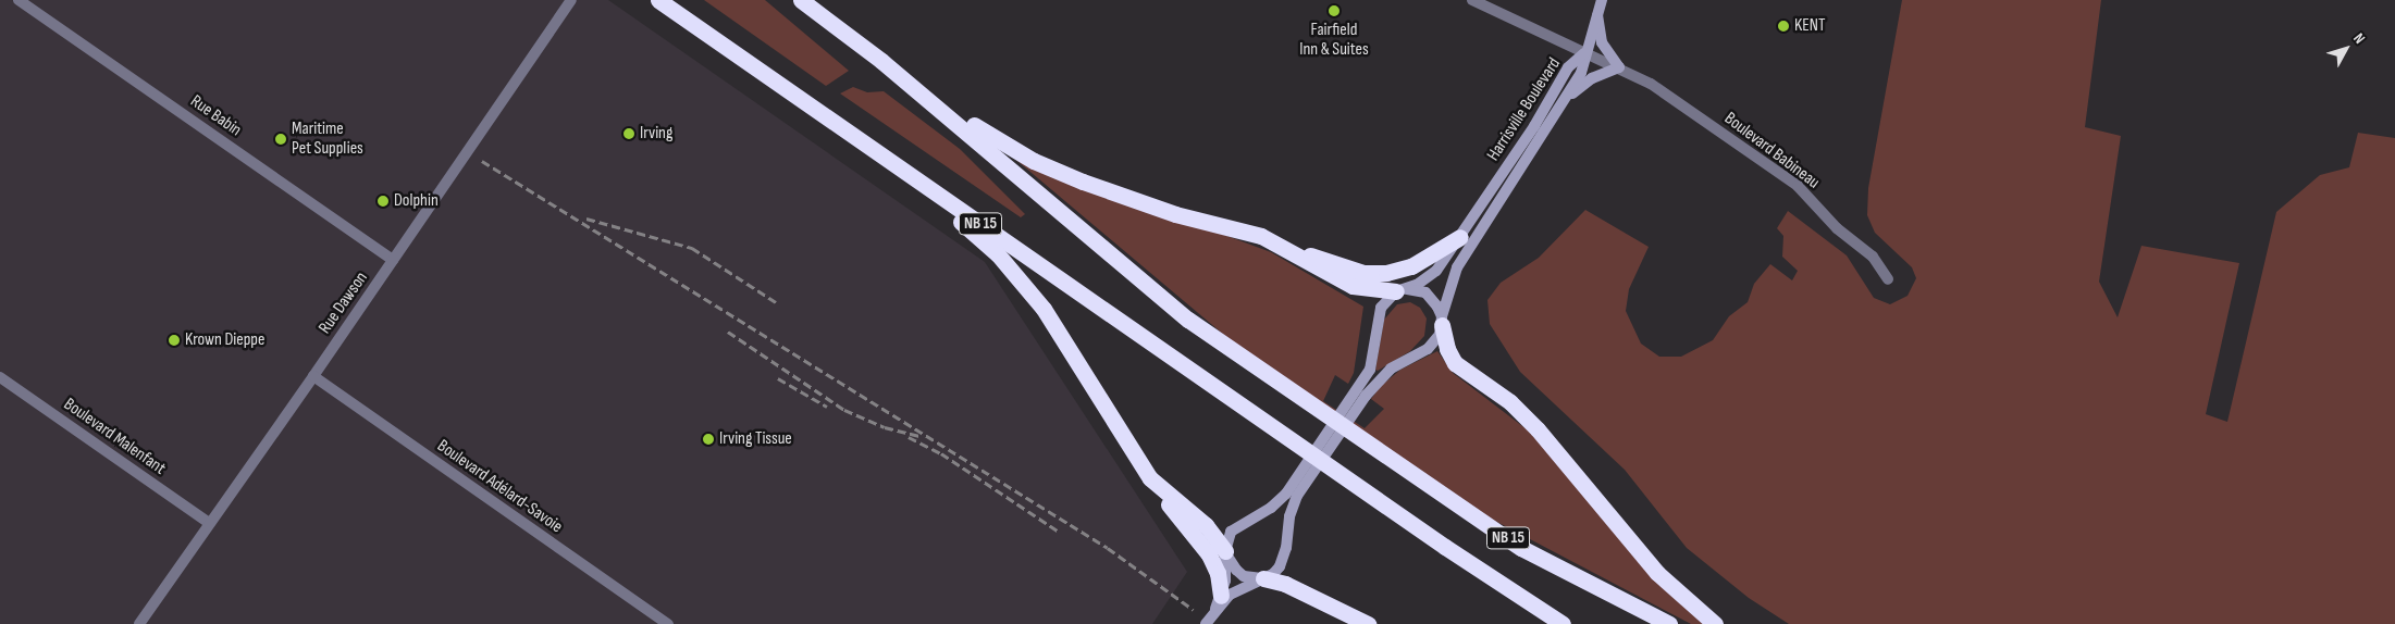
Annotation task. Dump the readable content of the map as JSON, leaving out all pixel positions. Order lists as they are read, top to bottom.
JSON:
{
  "streets": {
    "highway": ["NB 15"],
    "main road": ["Harrisville Boulevard"],
    "street": [
      "Rue Babin",
      "Boulevard Babineau",
      "Rue Dawson",
      "Boulevard Malenfant",
      "Boulevard Adélard-Savoie"
    ]
  },
  "crossings": [
    ["Harrisville Boulevard", "Boulevard Babineau"],
    ["Rue Babin", "Rue Dawson"],
    ["Rue Dawson", "Boulevard Malenfant"],
    ["Rue Dawson", "Boulevard Adélard-Savoie"]
  ],
  "places": [
    "Fairfield Inn & Suites",
    "KENT",
    "Irving",
    "Maritime Pet Supplies",
    "Dolphin",
    "Krown Dieppe",
    "Irving Tissue"
  ],
  "north": "top right"
}
